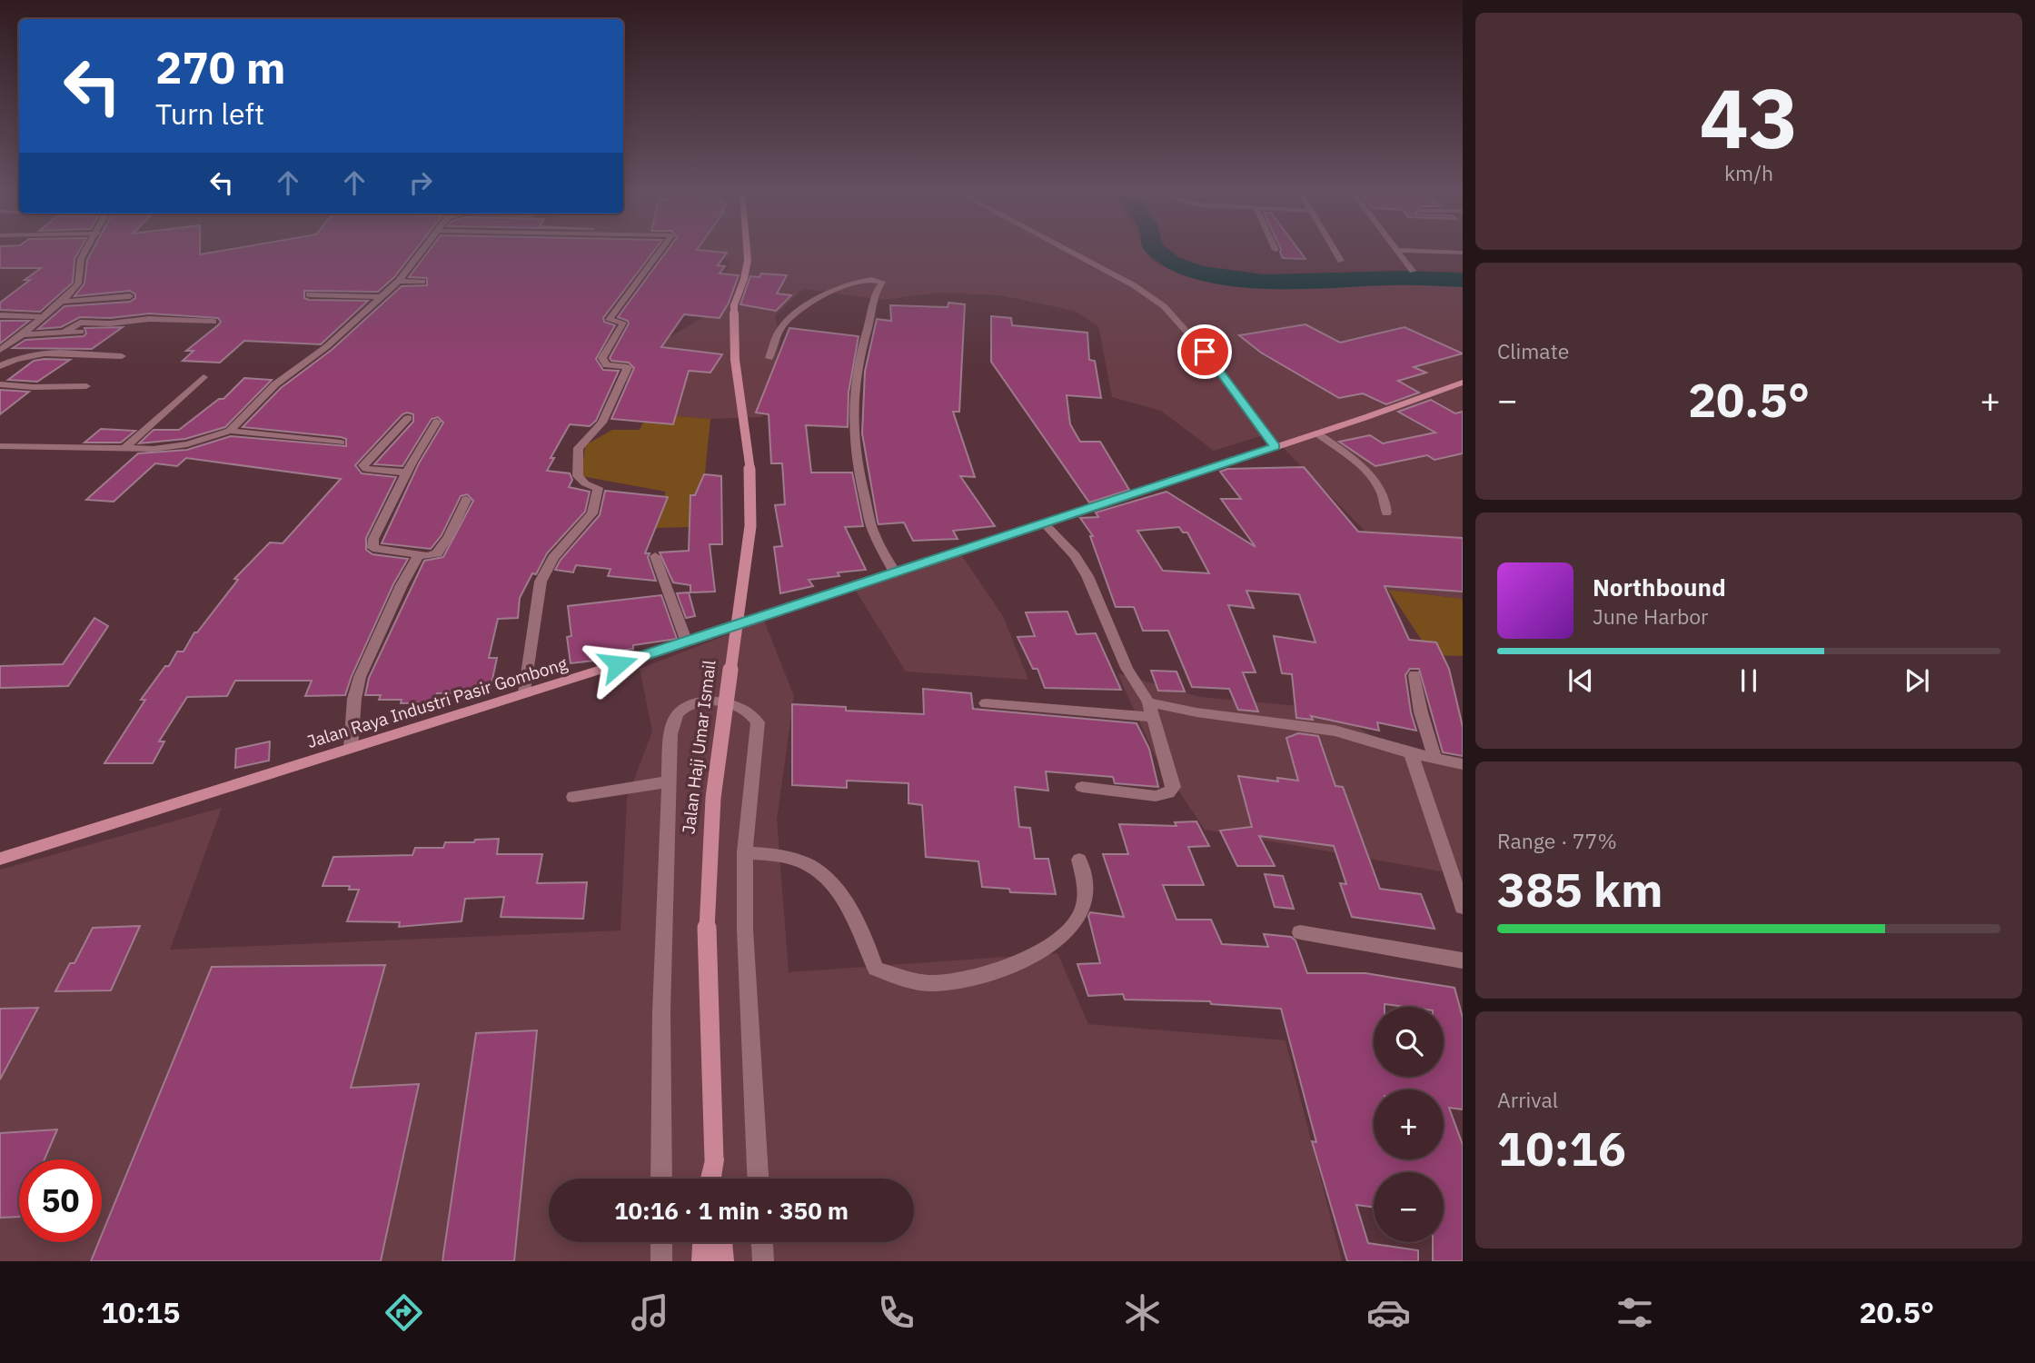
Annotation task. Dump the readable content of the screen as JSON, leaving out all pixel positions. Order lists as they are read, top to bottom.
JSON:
{
  "streets": {
    "main road": ["Jalan Raya Industri Pasir Gombong", "Jalan Haji Umar Ismail"]
  },
  "page": {
    "tile": [
      ["43", "km/h"],
      "Climate",
      ["Range · 77%", "385 km"],
      ["Arrival", "10:16"]
    ],
    "turn": ["270 m", "Turn left"],
    "heat": ["−", "20.5°", "+"],
    "song": ["Northbound", "June Harbor"],
    "map_buttons": ["+", "−"],
    "limit": "50",
    "trip": "10:16 · 1 min · 350 m",
    "tabs": ["10:15", "20.5°"]
  }
}
